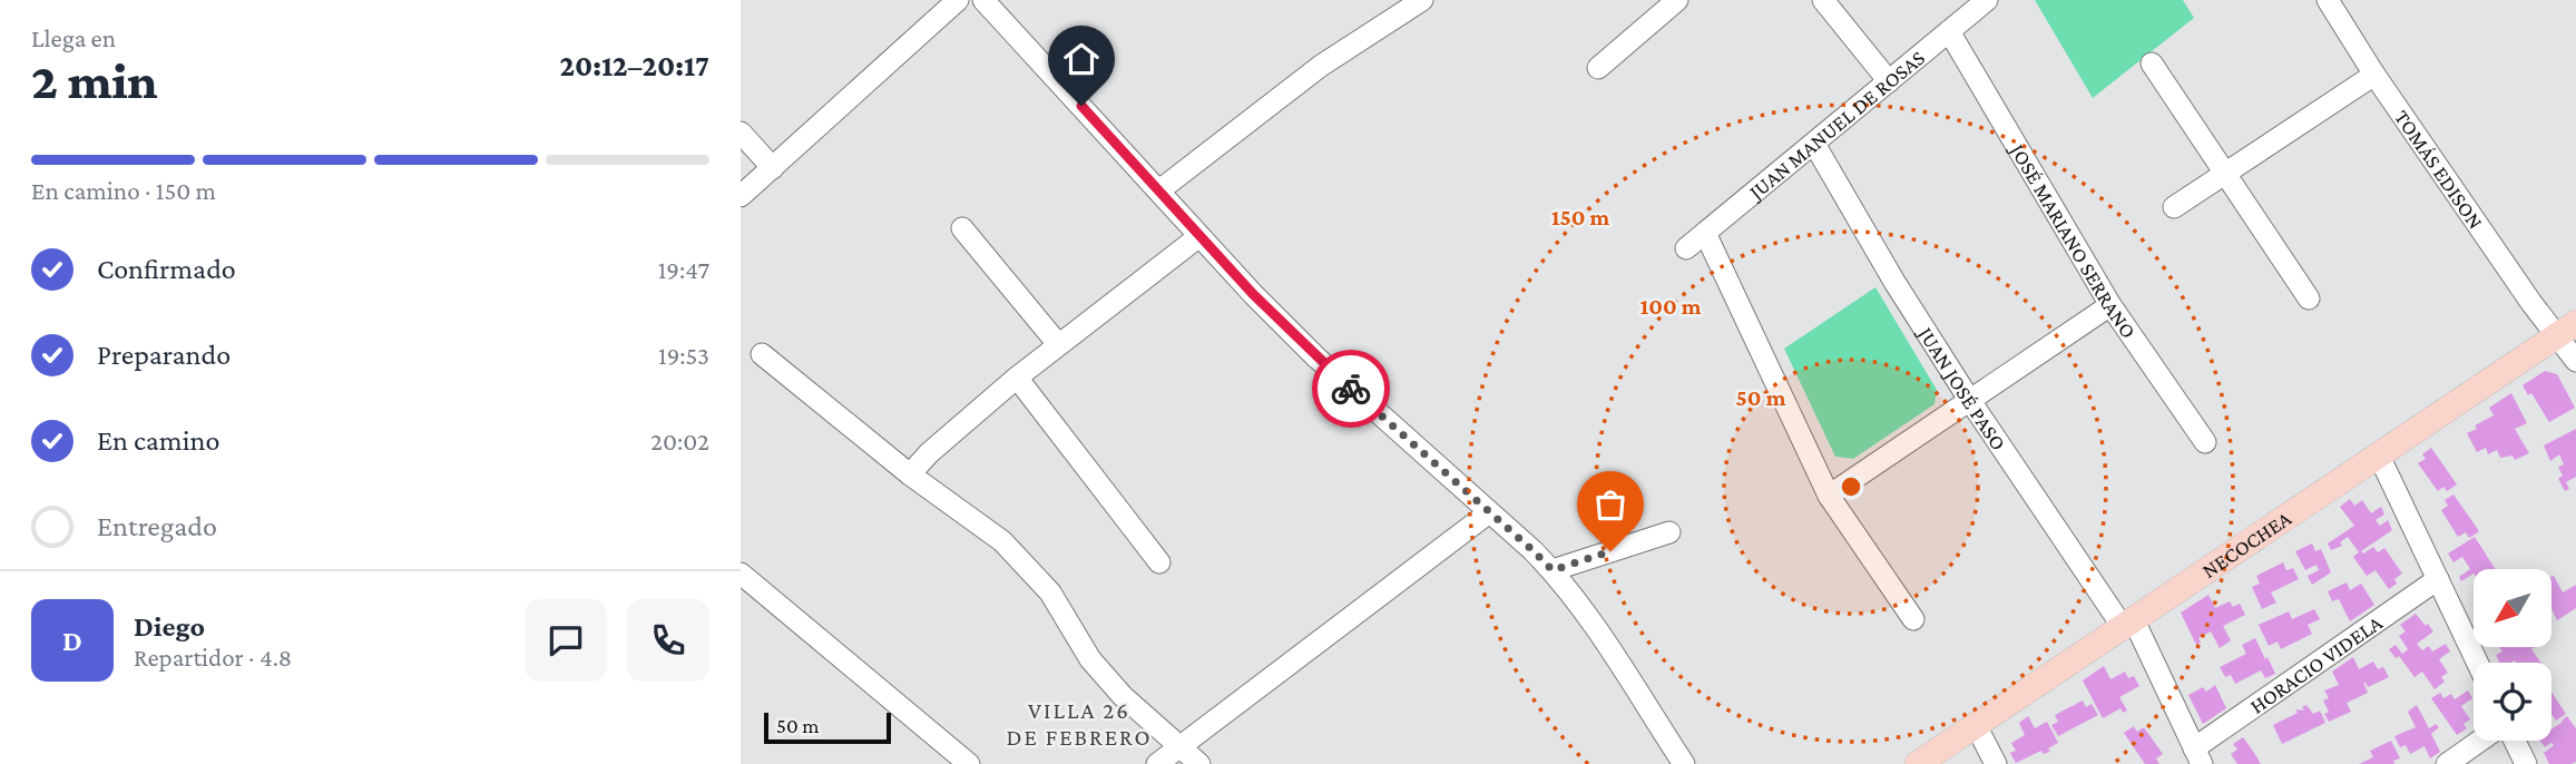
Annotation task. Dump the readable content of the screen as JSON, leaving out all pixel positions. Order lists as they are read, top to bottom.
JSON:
{
  "streets": {
    "main road": ["NECOCHEA"],
    "street": [
      "JUAN MANUEL DE ROSAS",
      "TOMÁS EDISON",
      "JOSÉ MARIANO SERRANO",
      "JUAN JOSÉ PASO",
      "HORACIO VIDELA"
    ]
  },
  "crossings": [
    ["JUAN MANUEL DE ROSAS", "JOSÉ MARIANO SERRANO"],
    ["JUAN MANUEL DE ROSAS", "JUAN JOSÉ PASO"],
    ["TOMÁS EDISON", "NECOCHEA"],
    ["JUAN JOSÉ PASO", "NECOCHEA"],
    ["JUAN JOSÉ PASO", "HORACIO VIDELA"]
  ],
  "districts": ["VILLA 26 DE FEBRERO"],
  "scale_bar": "50 m",
  "north": "bottom left",
  "page": {
    "heading": ["2 min", "Llega en", "20:12–20:17"],
    "panel": ["Diego", "Repartidor · 4.8"],
    "bar": "En camino · 150 m",
    "list": [
      ["Confirmado", "19:47"],
      ["Preparando", "19:53"],
      ["En camino", "20:02"],
      "Entregado"
    ],
    "round": "D",
    "scale": "50 m"
  },
  "rings": ["150 m", "100 m", "50 m"]
}
